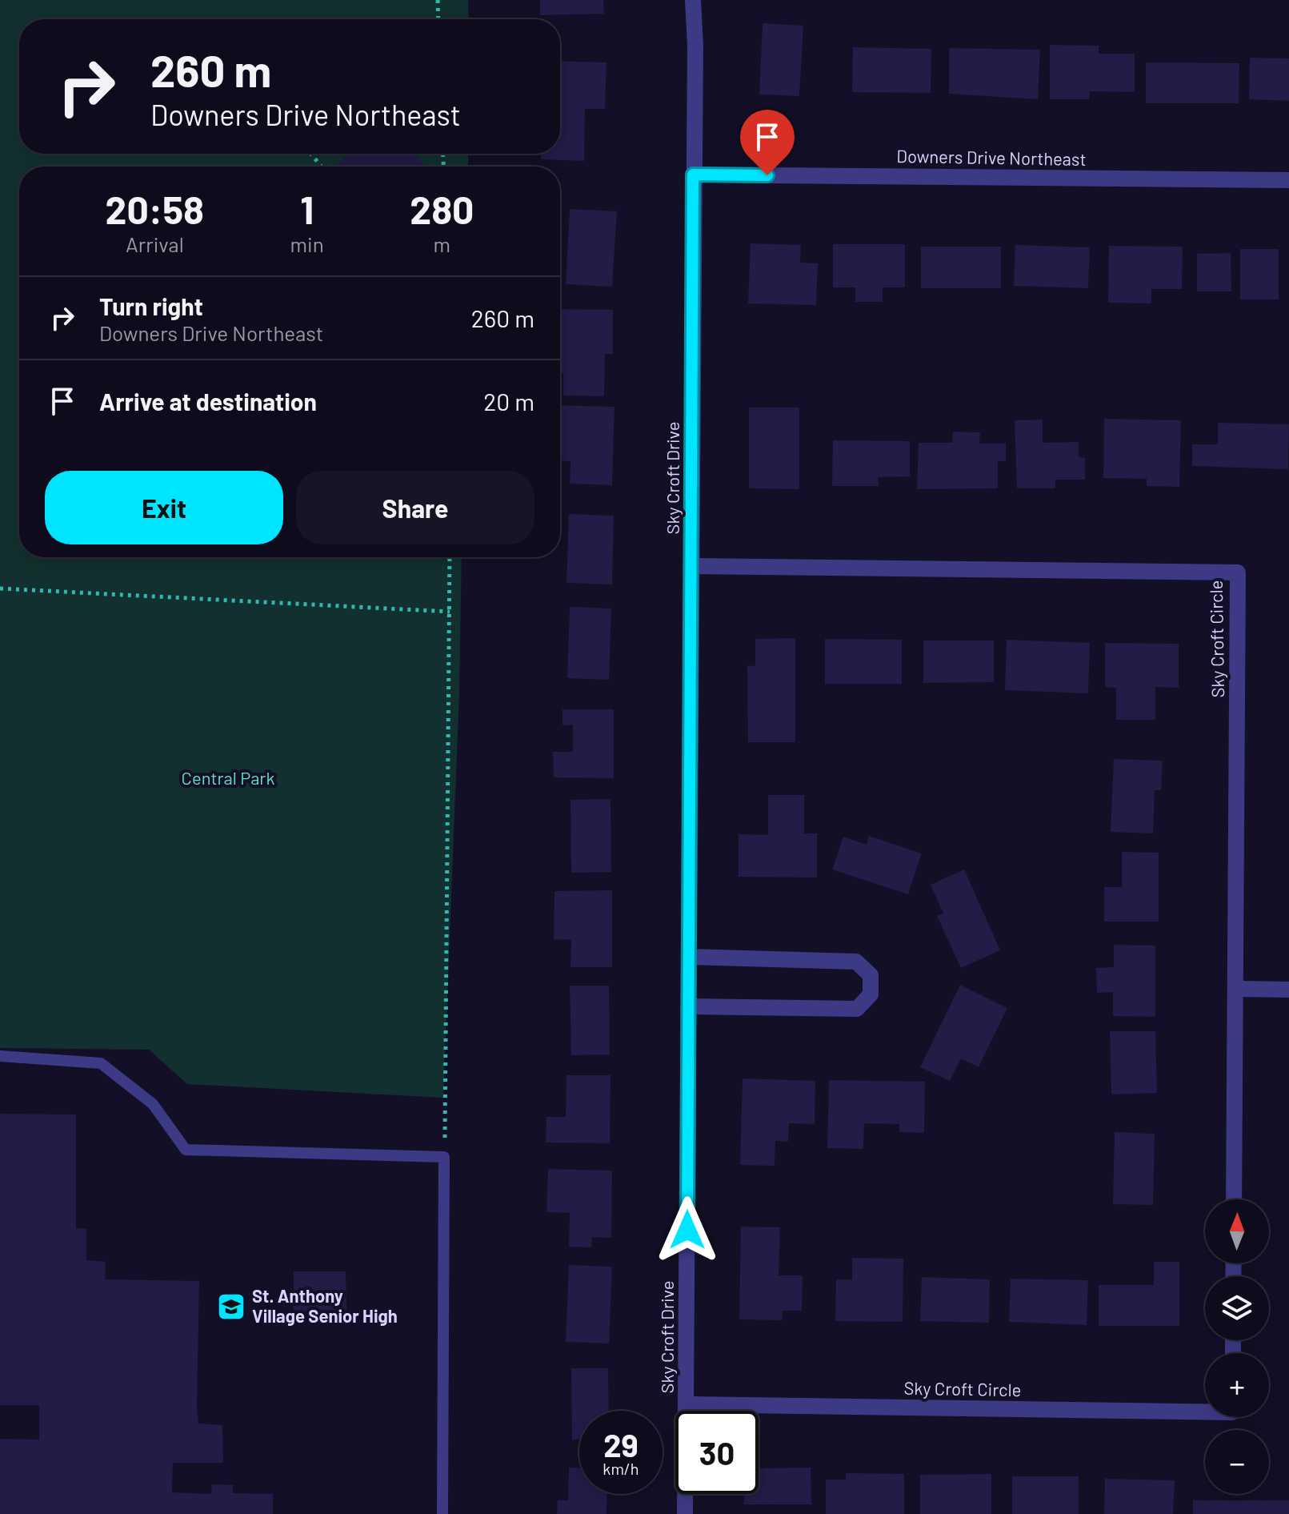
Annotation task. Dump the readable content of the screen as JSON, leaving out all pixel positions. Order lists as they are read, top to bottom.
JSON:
{
  "streets": {
    "street": ["Downers Drive Northeast", "Sky Croft Drive", "Sky Croft Circle"]
  },
  "crossings": [
    ["Downers Drive Northeast", "Sky Croft Drive"],
    ["Sky Croft Drive", "Sky Croft Circle"]
  ],
  "parks": ["Central Park"],
  "places": {
    "school or university": ["St. Anthony Village Senior High"]
  },
  "north": "top",
  "page": {
    "turn": ["260 m", "Downers Drive Northeast"],
    "eta": [
      "20:58",
      "Arrival",
      "1",
      "min",
      "280",
      "m"
    ],
    "list": [
      {
        "name": "Turn right",
        "note": "Downers Drive Northeast",
        "value": "260 m"
      },
      {
        "name": "Arrive at destination",
        "value": "20 m"
      }
    ],
    "buttons": ["Exit", "Share"],
    "map_buttons": ["+", "−"],
    "speed": "29 km/h",
    "limit": "30"
  }
}
